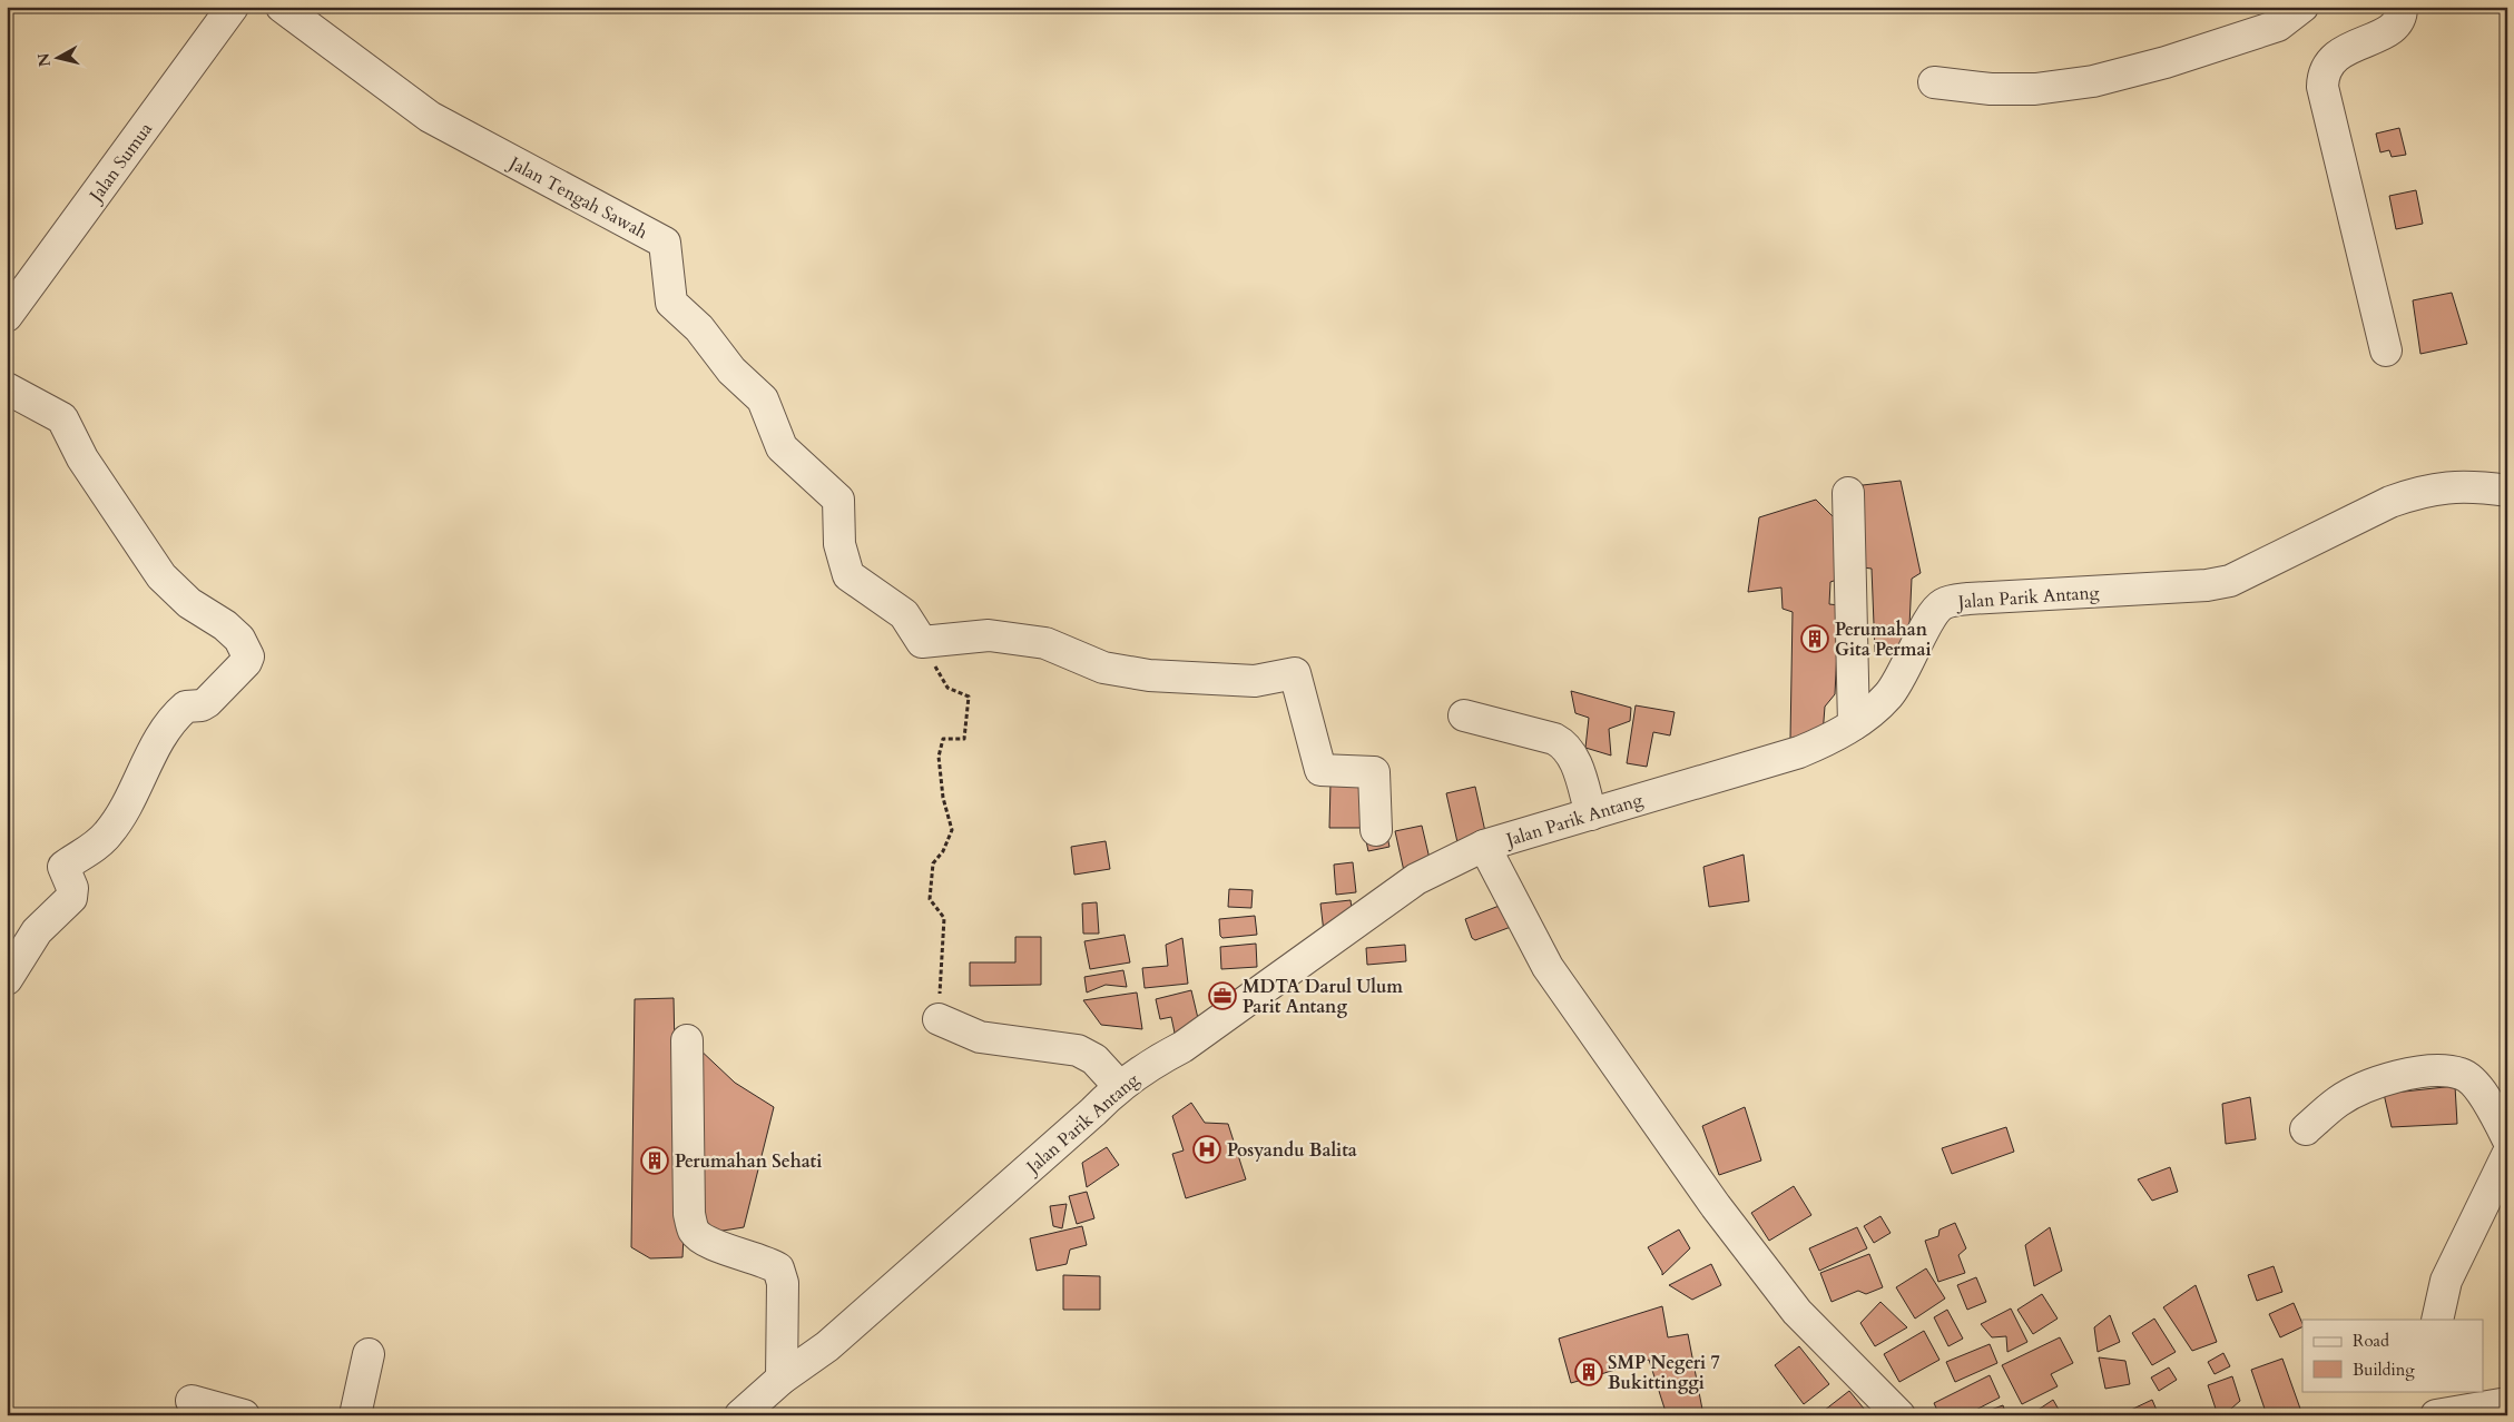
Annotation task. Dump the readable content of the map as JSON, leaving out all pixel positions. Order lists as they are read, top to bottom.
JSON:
{
  "streets": {
    "street": ["Jalan Sumua", "Jalan Tengah Sawah", "Jalan Parik Antang"]
  },
  "places": {
    "building": ["Perumahan Gita Permai", "Perumahan Sehati", "SMP Negeri 7 Bukittinggi"],
    "office": ["MDTA Darul Ulum Parit Antang"],
    "hospital": ["Posyandu Balita"]
  },
  "legend": ["Road", "Building"],
  "north": "left"
}
